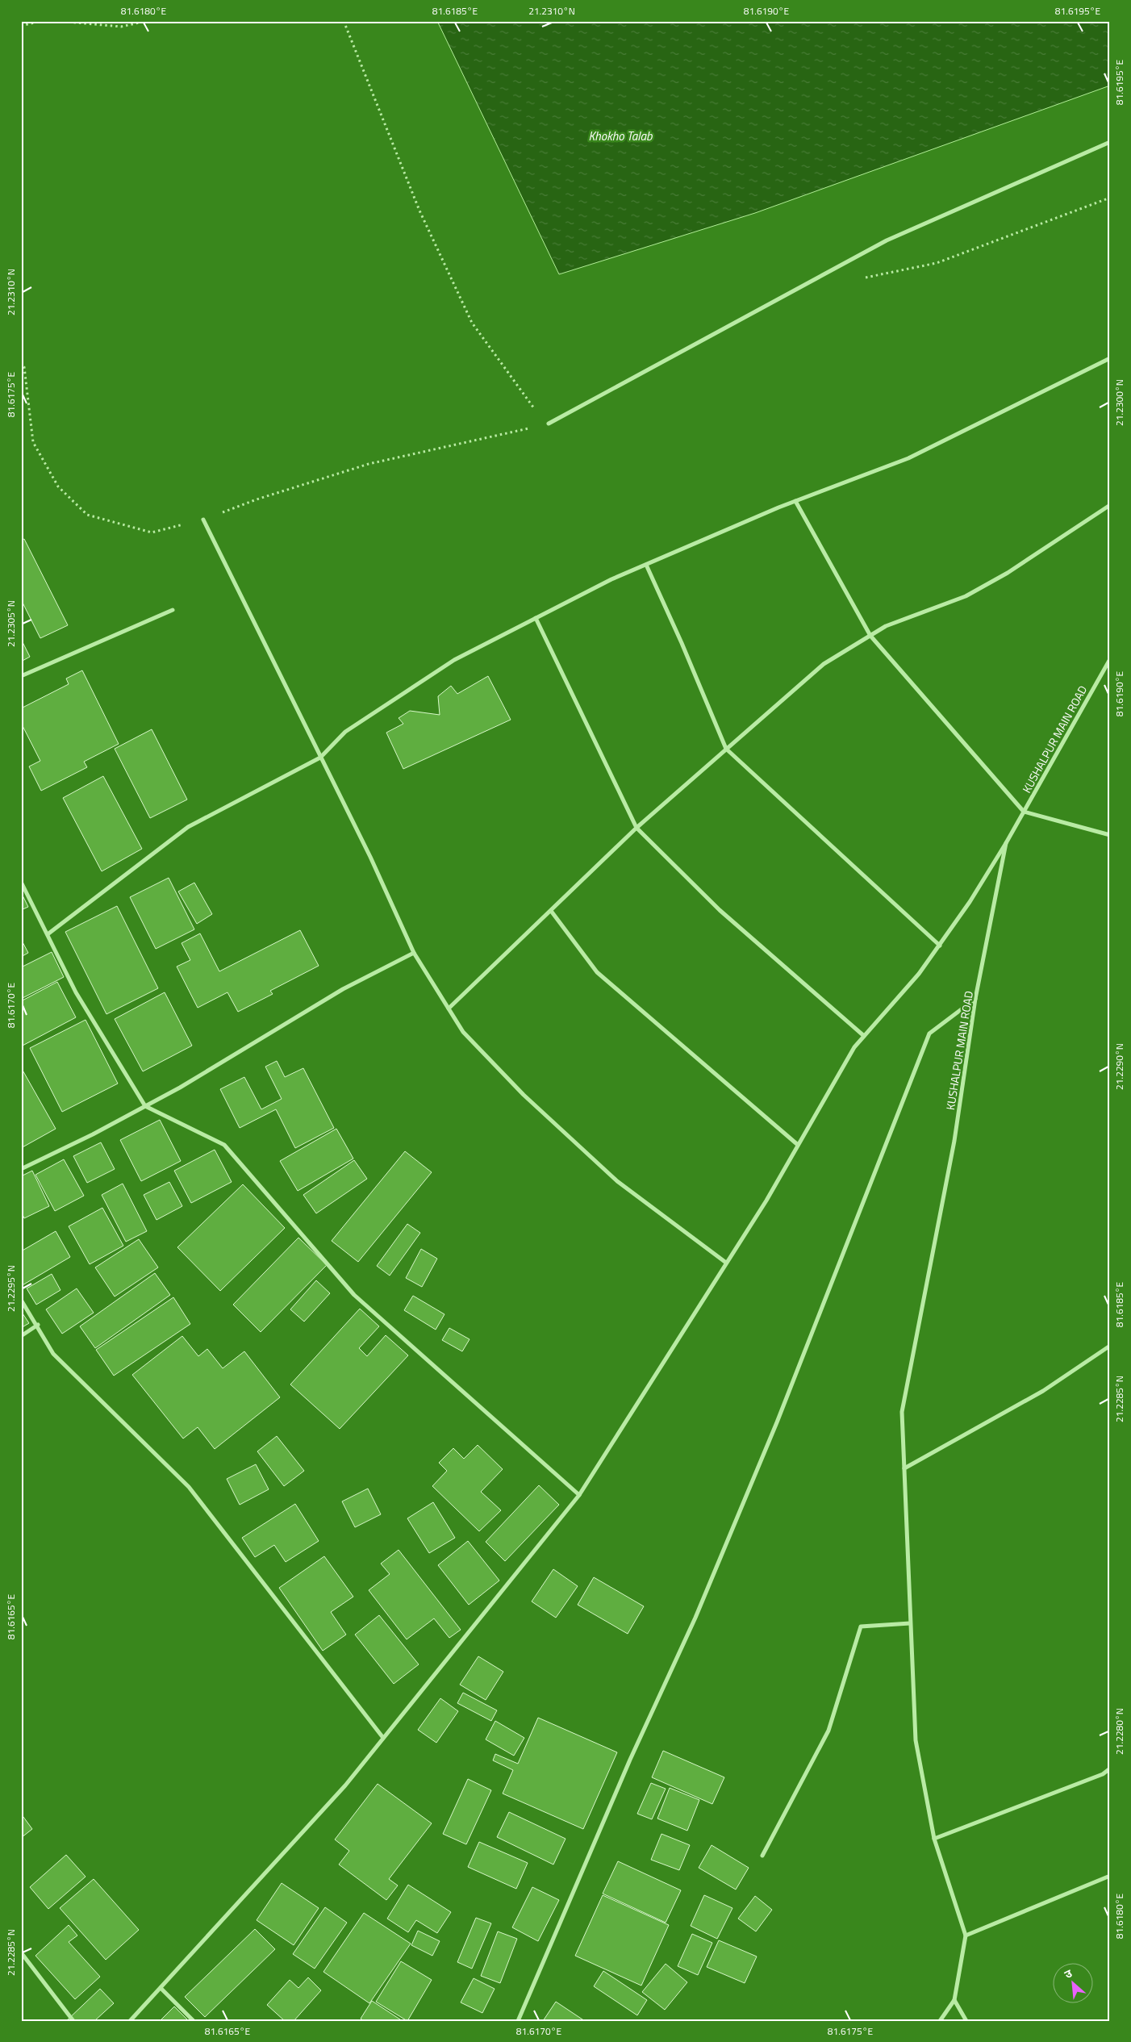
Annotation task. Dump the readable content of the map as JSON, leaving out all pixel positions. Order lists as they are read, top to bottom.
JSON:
{
  "streets": {
    "street": ["KUSHALPUR MAIN ROAD"]
  },
  "water": ["Khokho Talab"],
  "north": "top left",
  "coordinates": [
    "81.6180°E",
    "81.6185°E",
    "21.2310°N",
    "81.6190°E",
    "81.6195°E",
    "81.6175°E",
    "21.2300°N",
    "21.2305°N",
    "81.6170°E",
    "21.2290°N",
    "21.2295°N",
    "21.2285°N",
    "81.6165°E",
    "21.2280°N"
  ]
}
